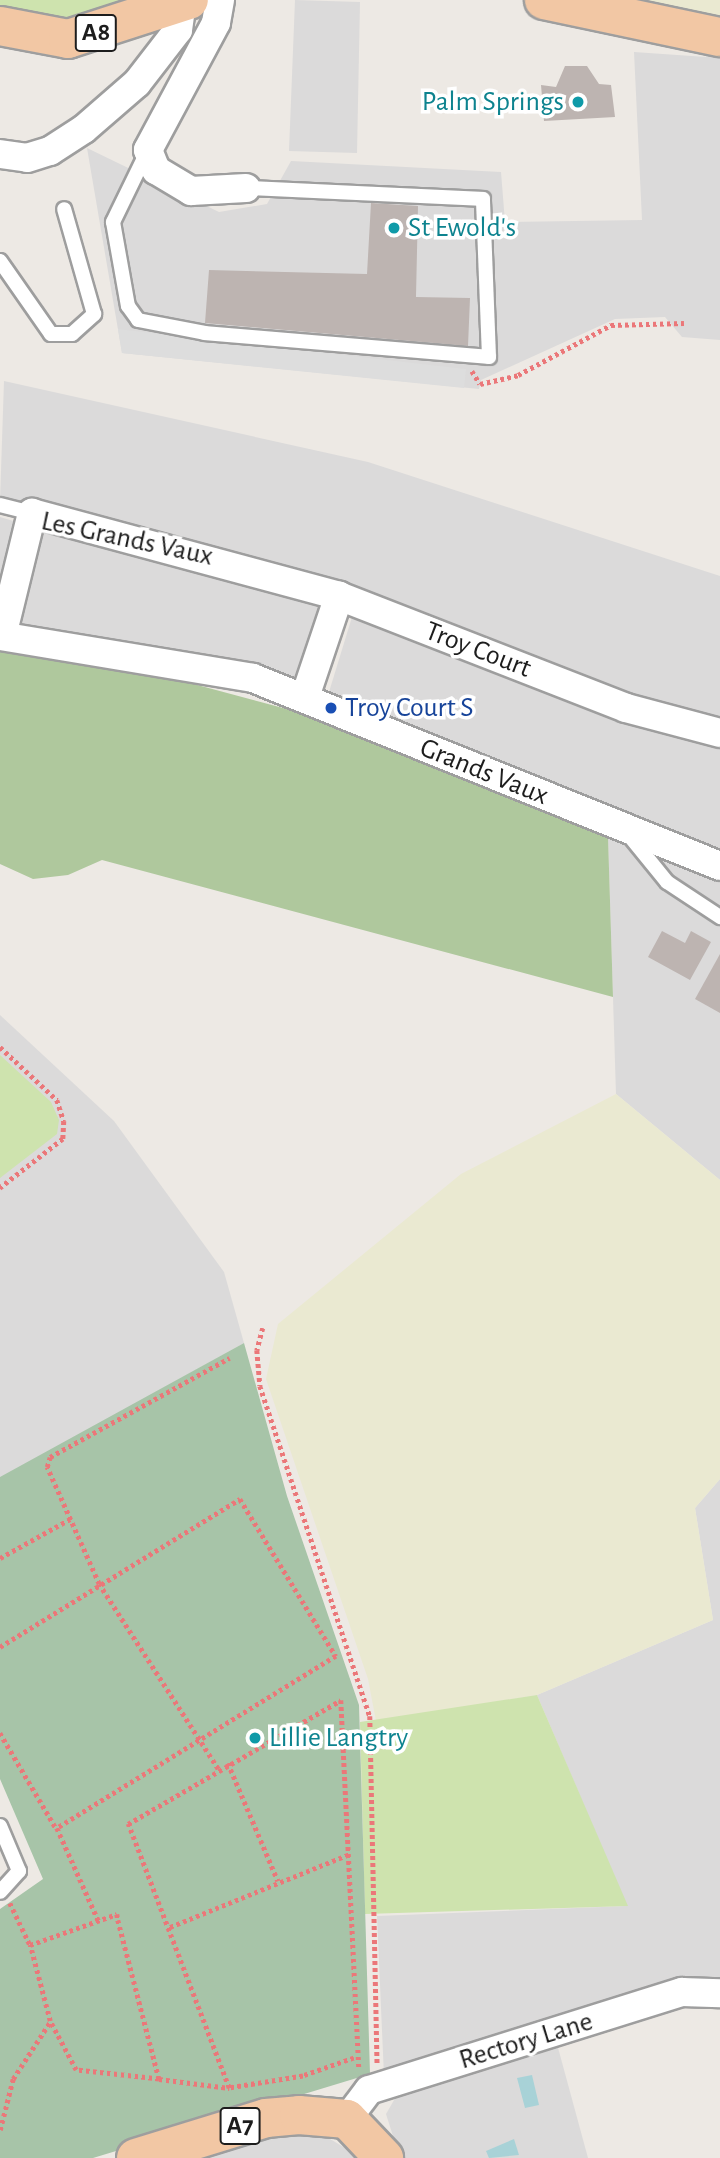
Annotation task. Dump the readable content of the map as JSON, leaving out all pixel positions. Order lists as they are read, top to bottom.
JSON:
{
  "streets": {
    "main road": ["A8", "A7"],
    "street": [
      "Les Grands Vaux",
      "Troy Court",
      "Grands Vaux",
      "Rectory Lane"
    ]
  },
  "crossings": [
    ["Les Grands Vaux", "Troy Court"],
    ["Les Grands Vaux", "Grands Vaux"],
    ["Rectory Lane", "A7"]
  ],
  "places": [
    "Palm Springs",
    "St Ewold's",
    "Troy Court S",
    "Lillie Langtry"
  ]
}
